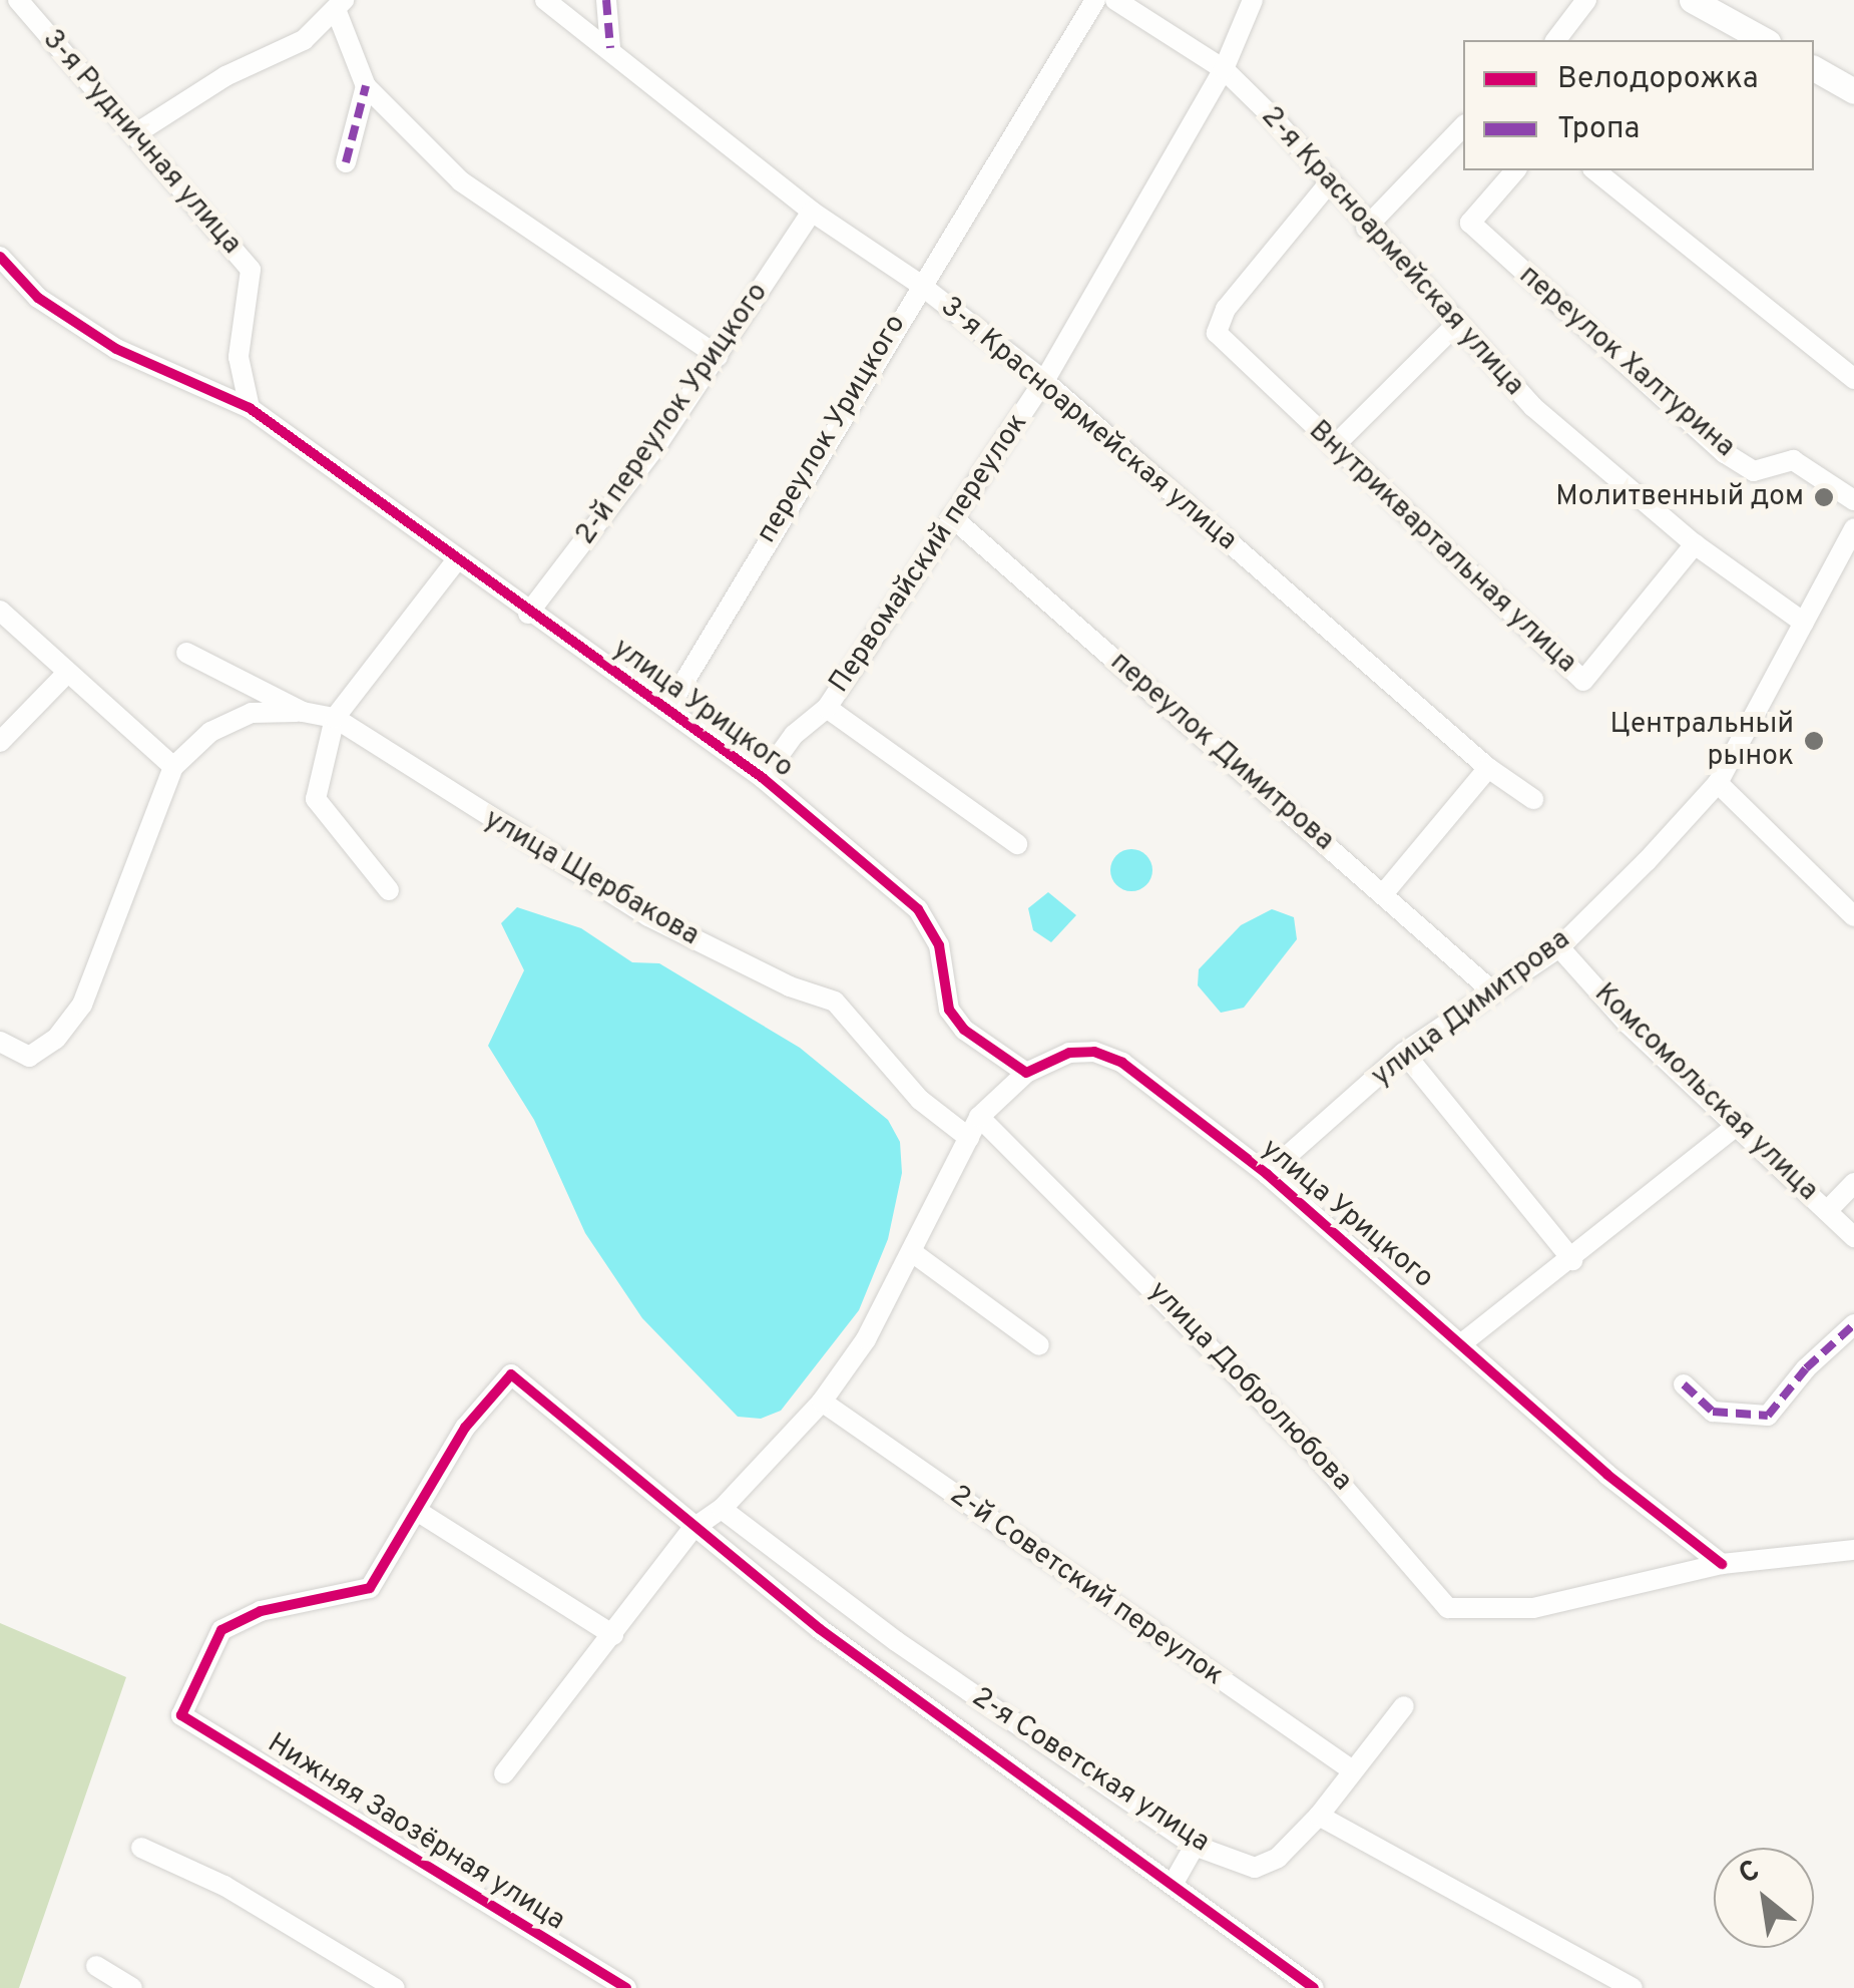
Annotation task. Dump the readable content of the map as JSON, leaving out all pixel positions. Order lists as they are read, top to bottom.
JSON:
{
  "streets": {
    "street": [
      "3-я Рудничная улица",
      "2-я Красноармейская улица",
      "переулок Халтурина",
      "2-й переулок Урицкого",
      "3-я Красноармейская улица",
      "переулок Урицкого",
      "Внутриквартальная улица",
      "Первомайский переулок",
      "улица Урицкого",
      "переулок Димитрова",
      "улица Щербакова",
      "улица Димитрова",
      "Комсомольская улица",
      "улица Добролюбова",
      "2-й Советский переулок",
      "2-я Советская улица",
      "Нижняя Заозёрная улица"
    ]
  },
  "crossings": [
    ["3-я Рудничная улица", "улица Урицкого"],
    ["2-я Красноармейская улица", "Внутриквартальная улица"],
    ["2-я Красноармейская улица", "Первомайский переулок"],
    ["2-я Красноармейская улица", "улица Димитрова"],
    ["2-й переулок Урицкого", "3-я Красноармейская улица"],
    ["2-й переулок Урицкого", "улица Урицкого"],
    ["3-я Красноармейская улица", "переулок Урицкого"],
    ["3-я Красноармейская улица", "Первомайский переулок"],
    ["переулок Урицкого", "улица Урицкого"],
    ["Первомайский переулок", "улица Урицкого"],
    ["Первомайский переулок", "переулок Димитрова"],
    ["улица Урицкого", "улица Димитрова"],
    ["улица Урицкого", "улица Добролюбова"],
    ["переулок Димитрова", "улица Димитрова"],
    ["улица Димитрова", "Комсомольская улица"]
  ],
  "places": ["Молитвенный дом", "Центральный рынок"],
  "legend": ["Велодорожка", "Тропа"],
  "north": "top left"
}
